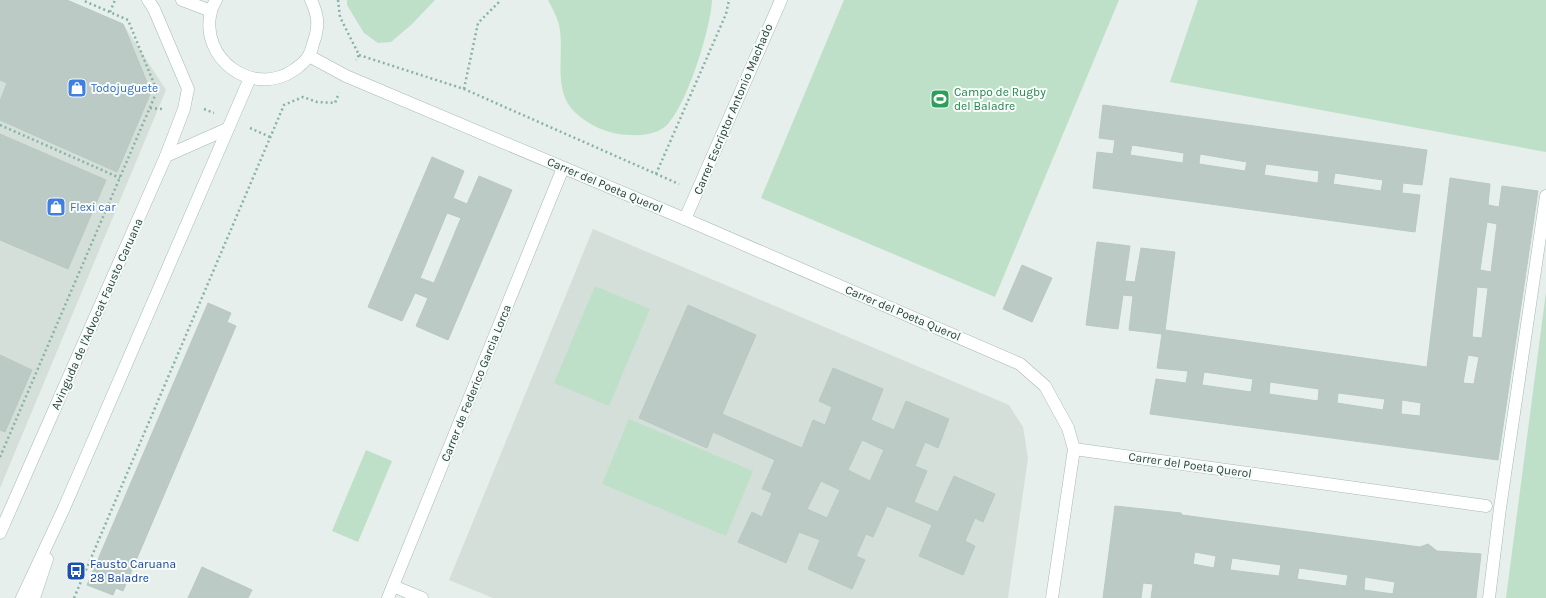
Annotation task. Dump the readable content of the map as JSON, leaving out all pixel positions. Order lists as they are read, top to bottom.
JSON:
{
  "streets": {
    "street": [
      "Carrer Escriptor Antonio Machado",
      "Carrer del Poeta Querol",
      "Avinguda de l'Advocat Fausto Caruana",
      "Carrer de Federico Garcia Lorca"
    ]
  },
  "crossings": [
    ["Carrer Escriptor Antonio Machado", "Carrer del Poeta Querol"],
    ["Carrer del Poeta Querol", "Carrer de Federico Garcia Lorca"]
  ],
  "places": {
    "shop": ["Todojuguete", "Flexi car"],
    "sports": ["Campo de Rugby del Baladre"],
    "bus stop": ["Fausto Caruana 28 Baladre"]
  }
}
